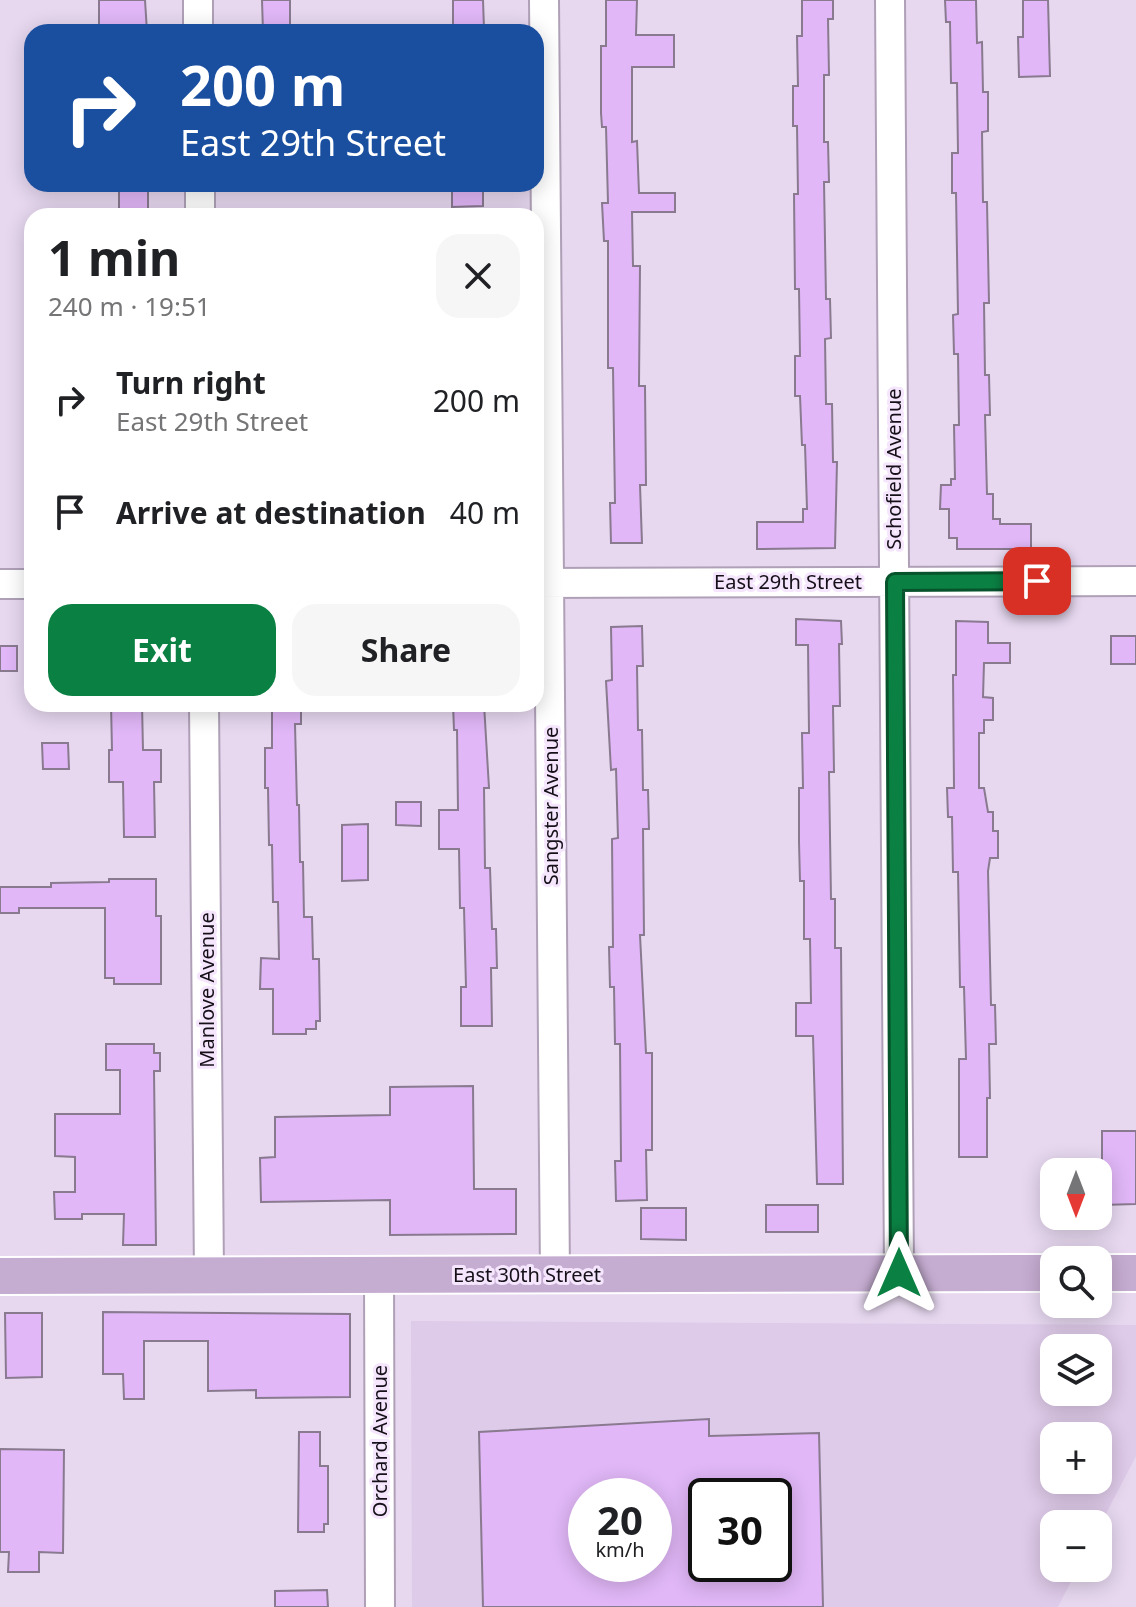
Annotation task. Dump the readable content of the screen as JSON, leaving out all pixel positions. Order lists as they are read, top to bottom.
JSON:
{
  "streets": {
    "main road": ["East 30th Street"],
    "street": [
      "Schofield Avenue",
      "East 29th Street",
      "Sangster Avenue",
      "Manlove Avenue",
      "Orchard Avenue"
    ]
  },
  "crossings": [
    ["Schofield Avenue", "East 29th Street"],
    ["Schofield Avenue", "East 30th Street"],
    ["Sangster Avenue", "East 30th Street"],
    ["Manlove Avenue", "East 30th Street"],
    ["East 30th Street", "Orchard Avenue"]
  ],
  "north": "bottom",
  "page": {
    "turn": ["200 m", "East 29th Street"],
    "heading": ["1 min", "240 m · 19:51"],
    "list": [
      {
        "name": "Turn right",
        "note": "East 29th Street",
        "value": "200 m"
      },
      {
        "name": "Arrive at destination",
        "value": "40 m"
      }
    ],
    "buttons": ["Exit", "Share"],
    "map_buttons": ["+", "−"],
    "speed": "20 km/h",
    "limit": "30"
  }
}
